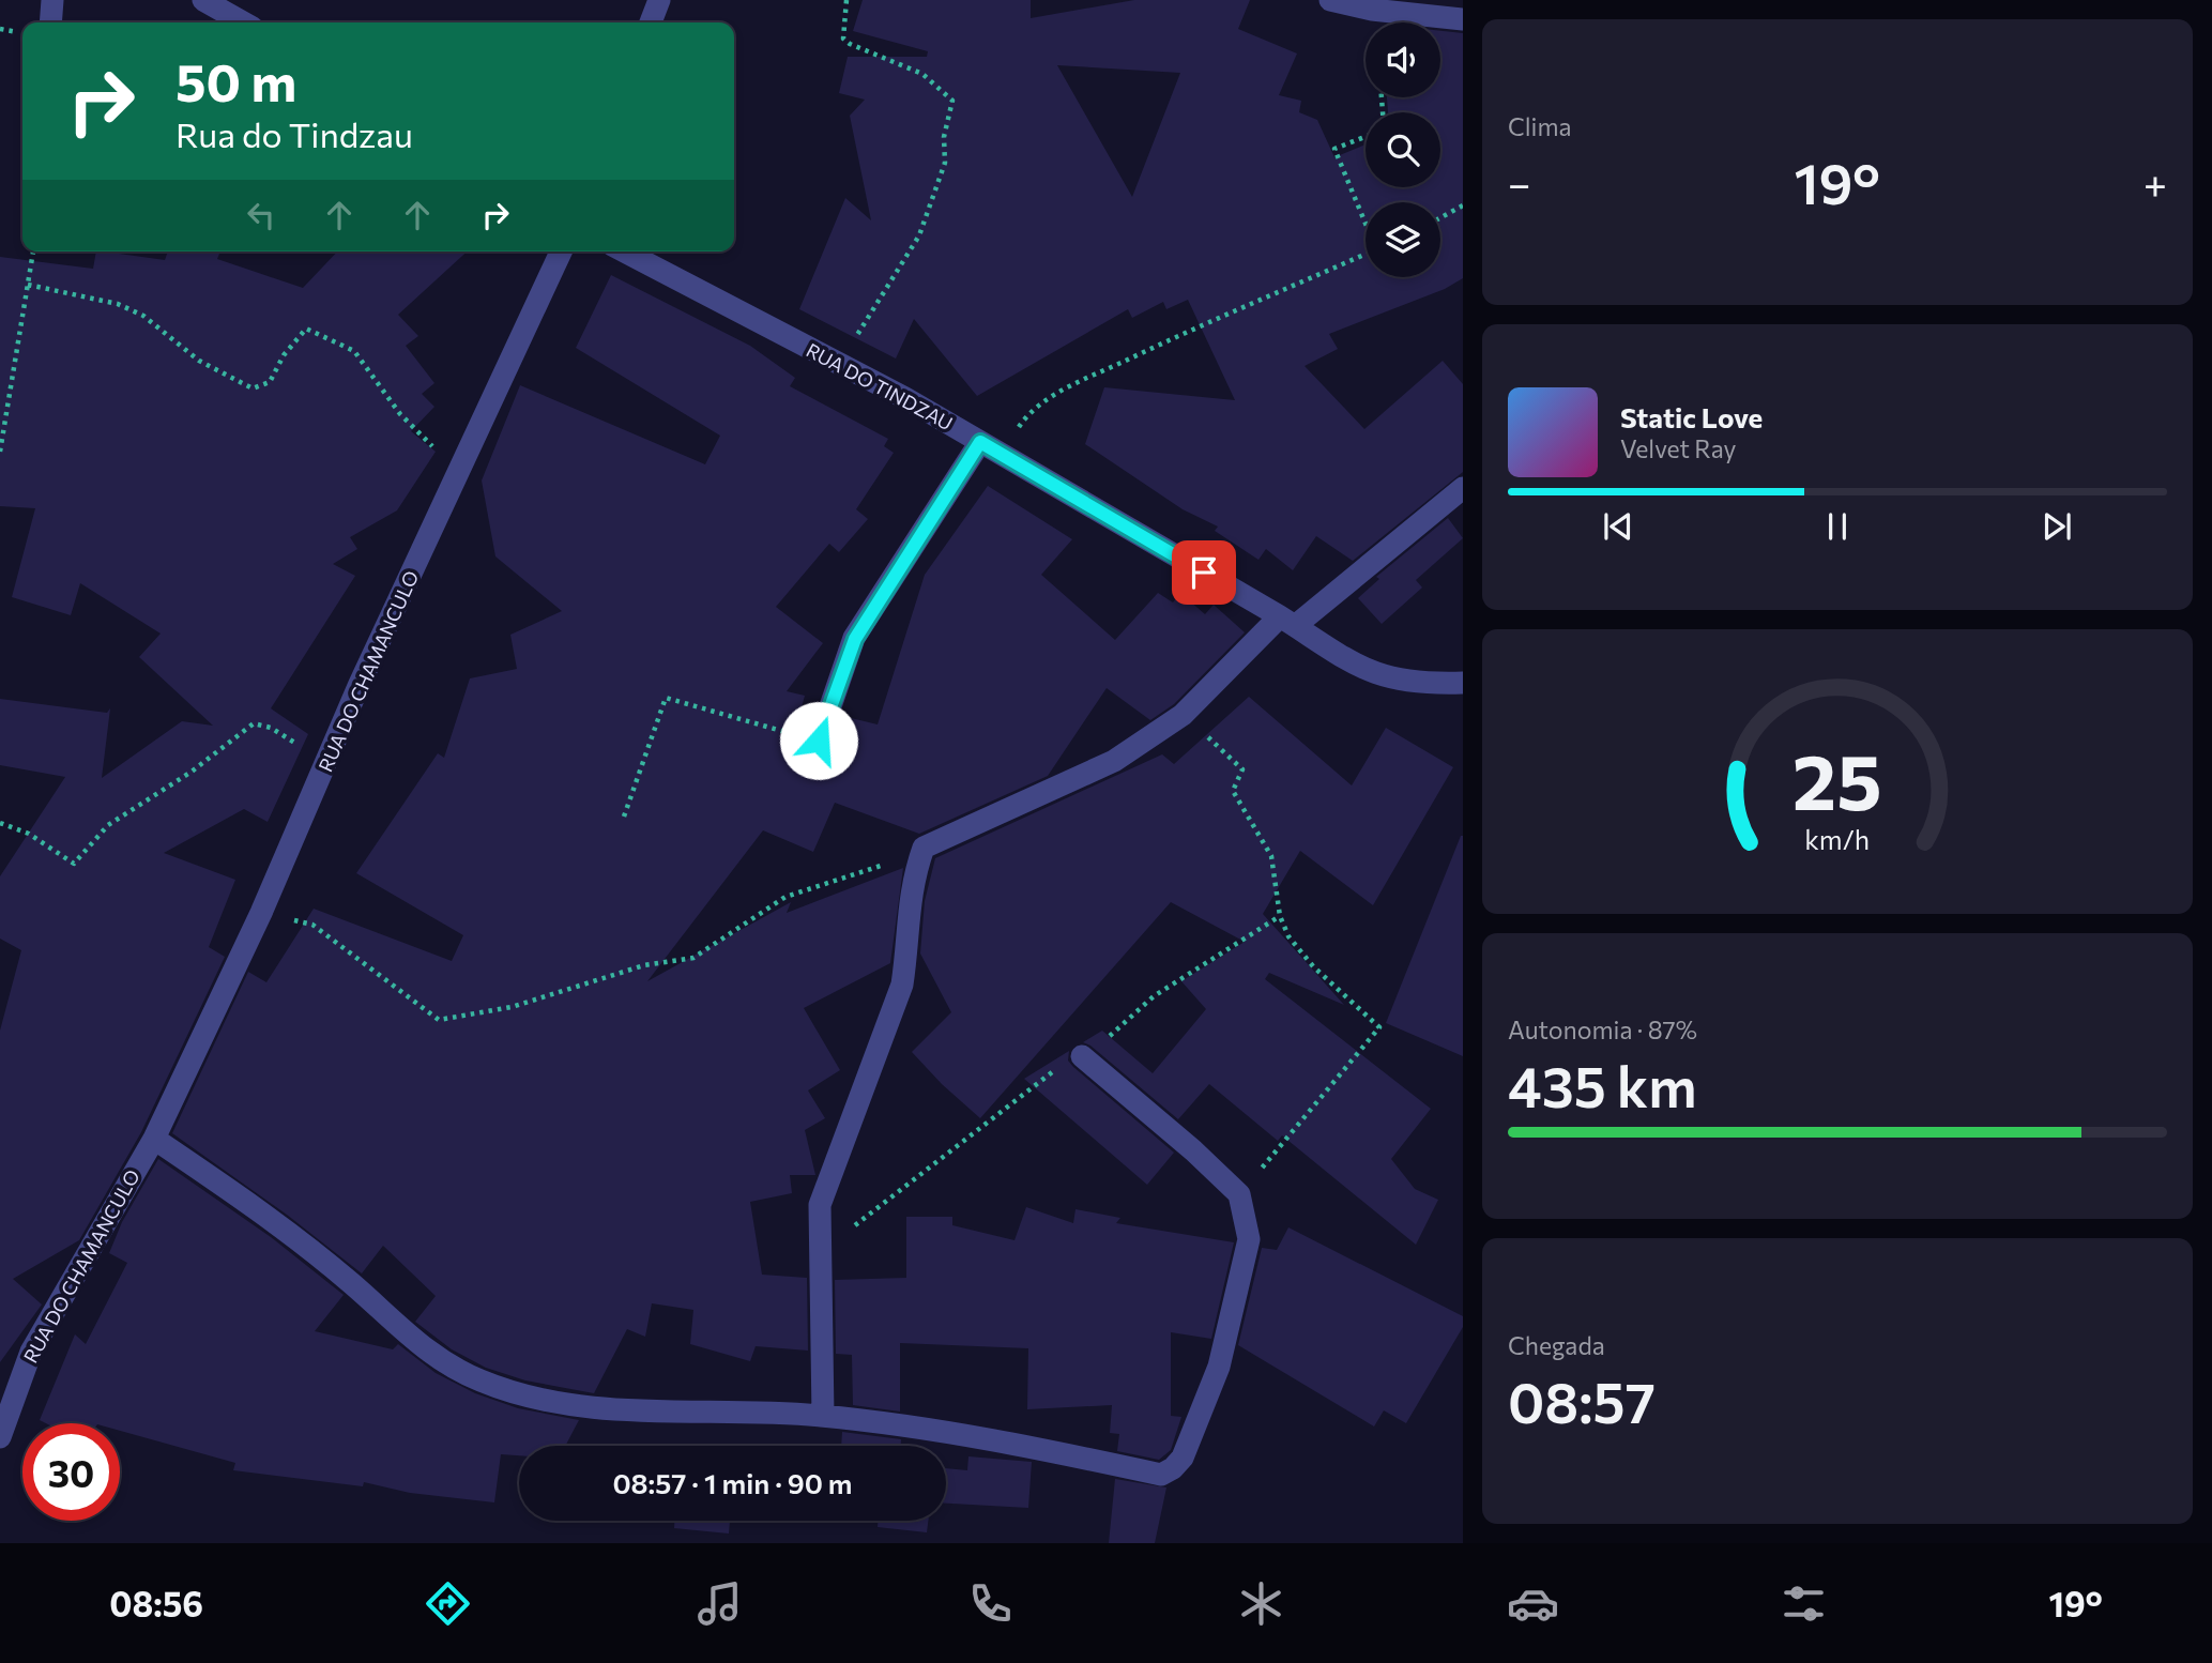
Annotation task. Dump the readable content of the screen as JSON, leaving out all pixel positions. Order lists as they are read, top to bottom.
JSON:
{
  "streets": {
    "street": ["RUA DO TINDZAU", "RUA DO CHAMANCULO"]
  },
  "page": {
    "tile": [
      "Clima",
      ["Autonomia · 87%", "435 km"],
      ["Chegada", "08:57"]
    ],
    "turn": ["50 m", "Rua do Tindzau"],
    "heat": ["−", "19°", "+"],
    "song": ["Static Love", "Velvet Ray"],
    "limit": "30",
    "trip": "08:57 · 1 min · 90 m",
    "tabs": ["08:56", "19°"],
    "gauge": ["25", "km/h"]
  }
}
